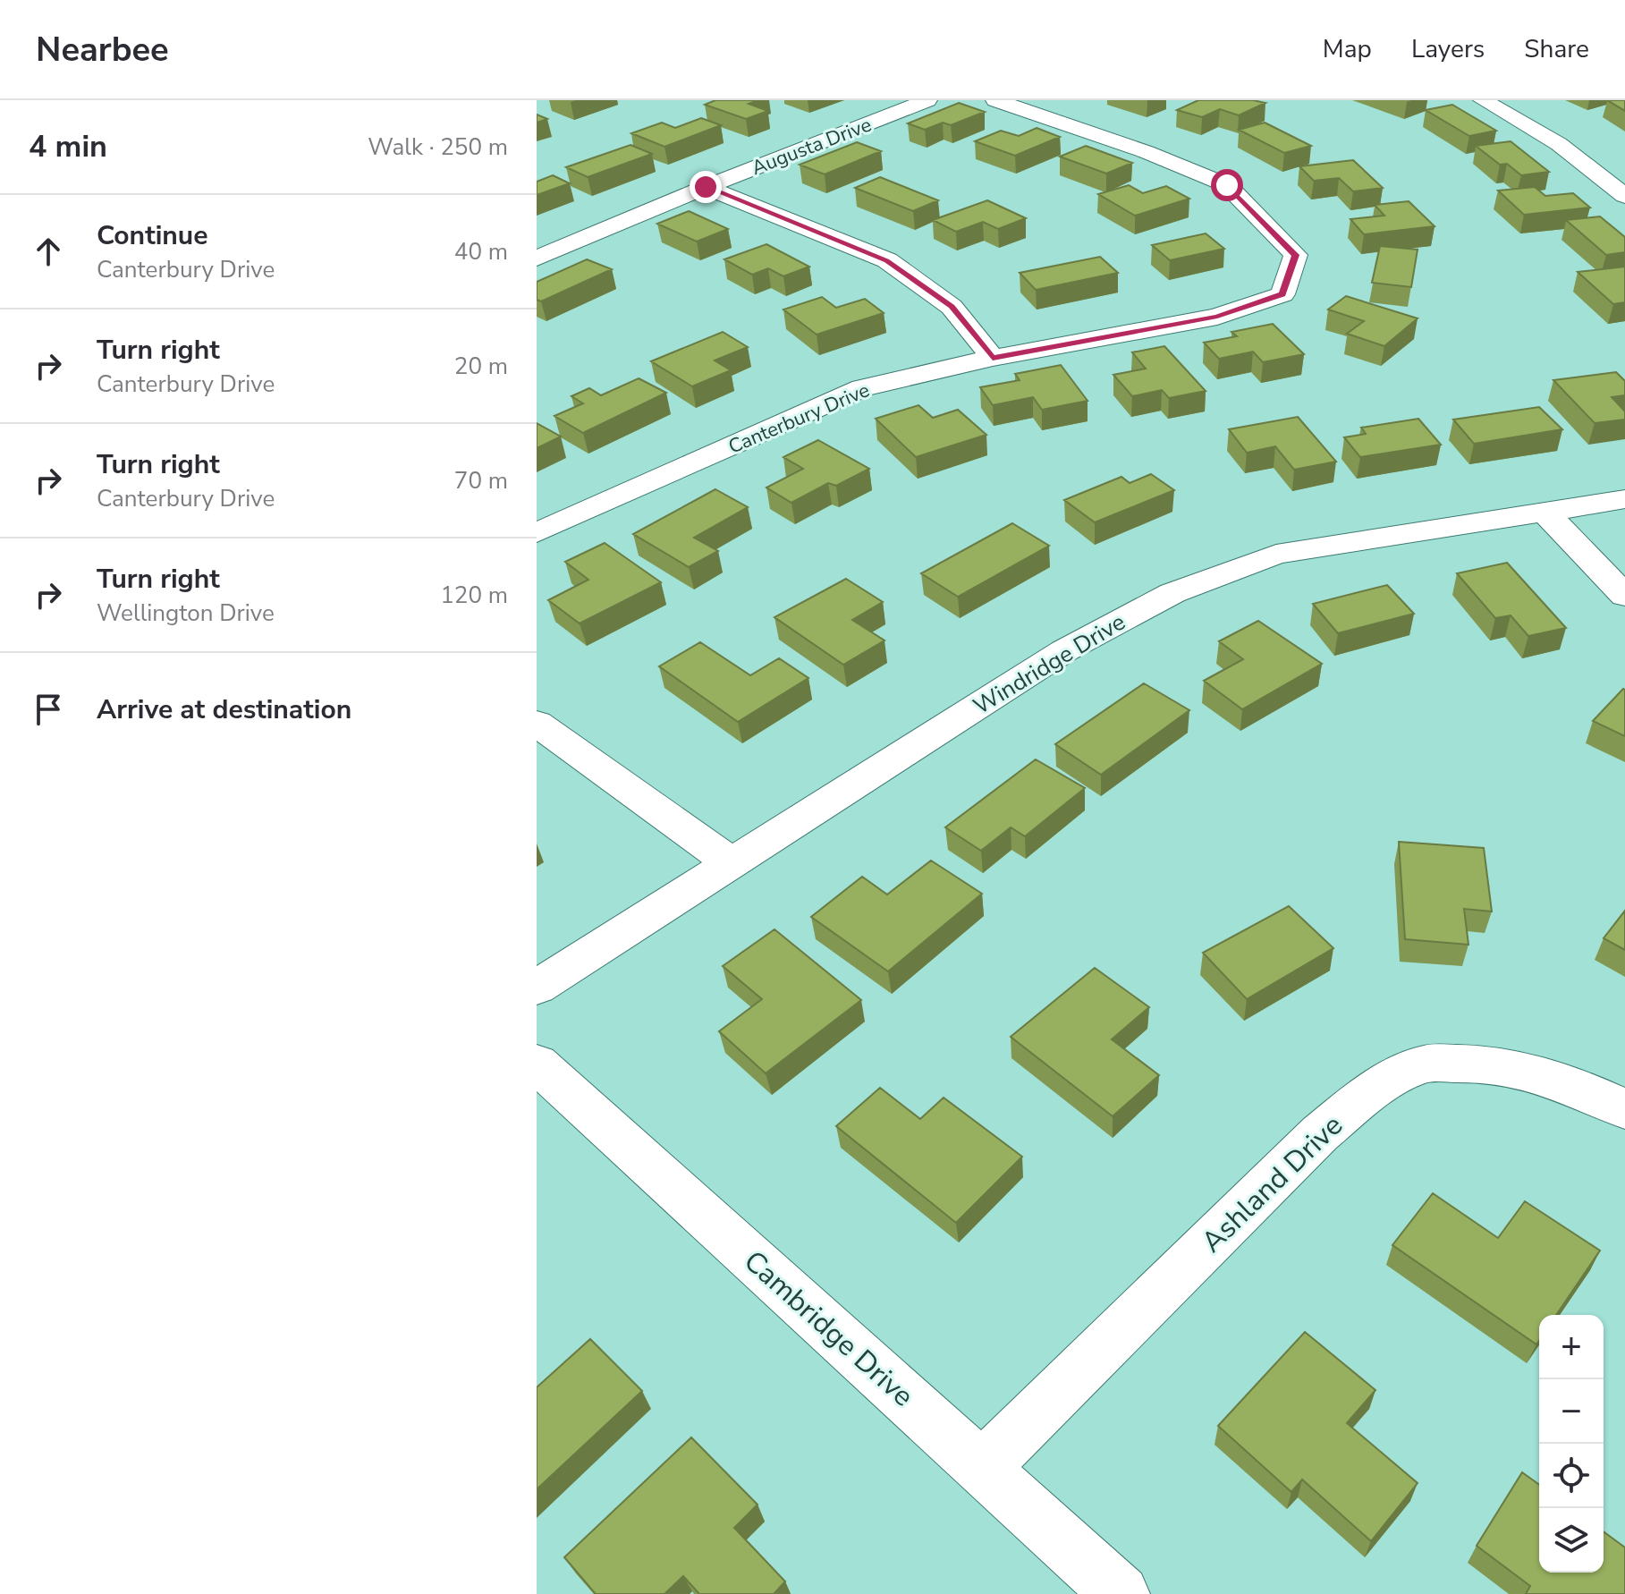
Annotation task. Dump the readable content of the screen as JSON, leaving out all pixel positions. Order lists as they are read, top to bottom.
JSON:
{
  "streets": {
    "street": [
      "Augusta Drive",
      "Canterbury Drive",
      "Windridge Drive",
      "Ashland Drive",
      "Cambridge Drive"
    ]
  },
  "crossings": [
    ["Ashland Drive", "Cambridge Drive"]
  ],
  "page": {
    "header": "Nearbee",
    "nav": ["Map", "Layers", "Share"],
    "heading": ["4 min", "Walk · 250 m"],
    "list": [
      ["Continue", "Canterbury Drive", "40 m"],
      ["Turn right", "Canterbury Drive", "20 m"],
      ["Turn right", "Canterbury Drive", "70 m"],
      ["Turn right", "Wellington Drive", "120 m"],
      "Arrive at destination"
    ],
    "map_buttons": ["+", "−"]
  }
}
